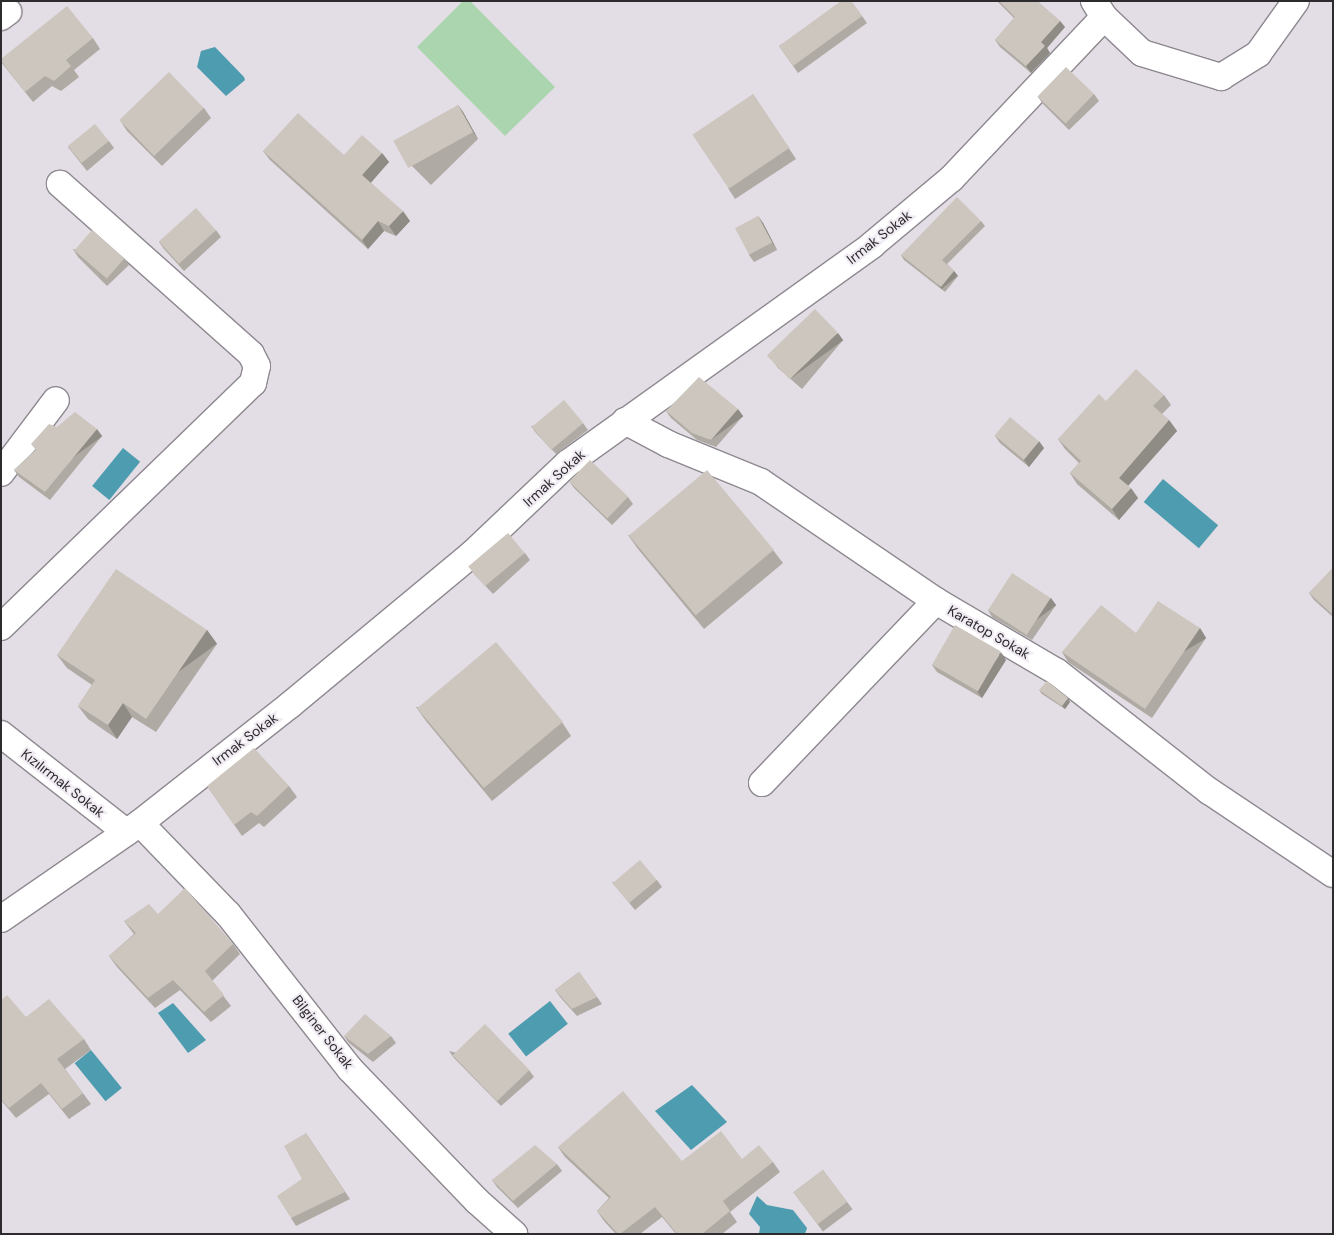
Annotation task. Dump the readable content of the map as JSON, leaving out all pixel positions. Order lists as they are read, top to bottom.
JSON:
{
  "streets": {
    "street": [
      "Irmak Sokak",
      "Karatop Sokak",
      "Kızılırmak Sokak",
      "Bilginer Sokak"
    ]
  },
  "crossings": [
    ["Irmak Sokak", "Karatop Sokak"],
    ["Irmak Sokak", "Kızılırmak Sokak"],
    ["Irmak Sokak", "Bilginer Sokak"],
    ["Kızılırmak Sokak", "Bilginer Sokak"]
  ]
}
